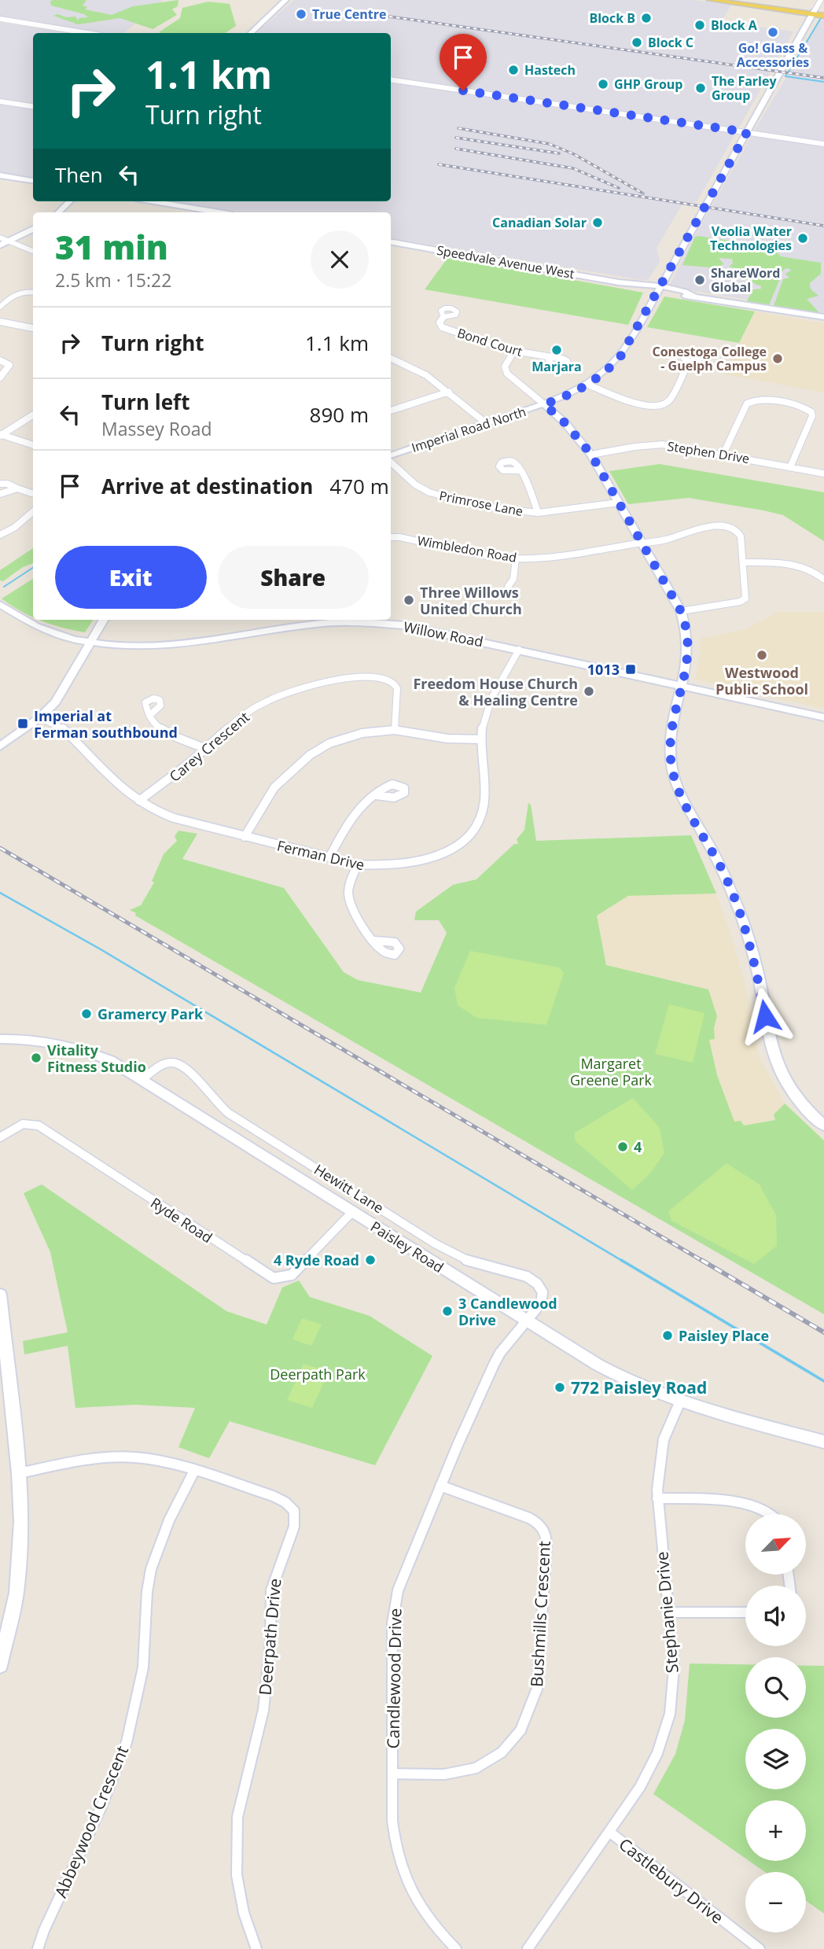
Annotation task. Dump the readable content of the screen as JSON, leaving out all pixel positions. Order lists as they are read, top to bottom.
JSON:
{
  "streets": {
    "street": [
      "Speedvale Avenue West",
      "Bond Court",
      "Imperial Road North",
      "Stephen Drive",
      "Primrose Lane",
      "Wimbledon Road",
      "Willow Road",
      "Carey Crescent",
      "Ferman Drive",
      "Hewitt Lane",
      "Ryde Road",
      "Paisley Road",
      "Stephanie Drive",
      "Bushmills Crescent",
      "Deerpath Drive",
      "Candlewood Drive",
      "Abbeywood Crescent",
      "Castlebury Drive"
    ]
  },
  "crossings": [
    ["Speedvale Avenue West", "Imperial Road North"],
    ["Willow Road", "Ferman Drive"],
    ["Carey Crescent", "Ferman Drive"],
    ["Hewitt Lane", "Paisley Road"],
    ["Hewitt Lane", "Candlewood Drive"],
    ["Ryde Road", "Paisley Road"],
    ["Paisley Road", "Stephanie Drive"],
    ["Paisley Road", "Candlewood Drive"],
    ["Stephanie Drive", "Castlebury Drive"],
    ["Bushmills Crescent", "Candlewood Drive"],
    ["Deerpath Drive", "Abbeywood Crescent"]
  ],
  "parks": ["Margaret Greene Park", "Deerpath Park"],
  "places": {
    "other": [
      "True Centre",
      "Block B",
      "Block A",
      "Go! Glass & Accessories",
      "Block C",
      "Hastech",
      "GHP Group",
      "The Farley Group",
      "Canadian Solar",
      "Veolia Water Technologies",
      "ShareWord Global",
      "Marjara",
      "Conestoga College - Guelph Campus",
      "Three Willows United Church",
      "Westwood Public School",
      "Freedom House Church & Healing Centre",
      "Gramercy Park",
      "Vitality Fitness Studio",
      "4",
      "4 Ryde Road",
      "3 Candlewood Drive",
      "Paisley Place",
      "772 Paisley Road"
    ],
    "transit": ["1013", "Imperial at Ferman southbound"]
  },
  "north": "top right",
  "page": {
    "turn": ["1.1 km", "Turn right"],
    "then": "Then",
    "heading": ["31 min", "2.5 km · 15:22"],
    "list": [
      {
        "name": "Turn right",
        "value": "1.1 km"
      },
      {
        "name": "Turn left",
        "note": "Massey Road",
        "value": "890 m"
      },
      {
        "name": "Arrive at destination",
        "value": "470 m"
      }
    ],
    "buttons": ["Exit", "Share"],
    "map_buttons": ["+", "−"]
  }
}
